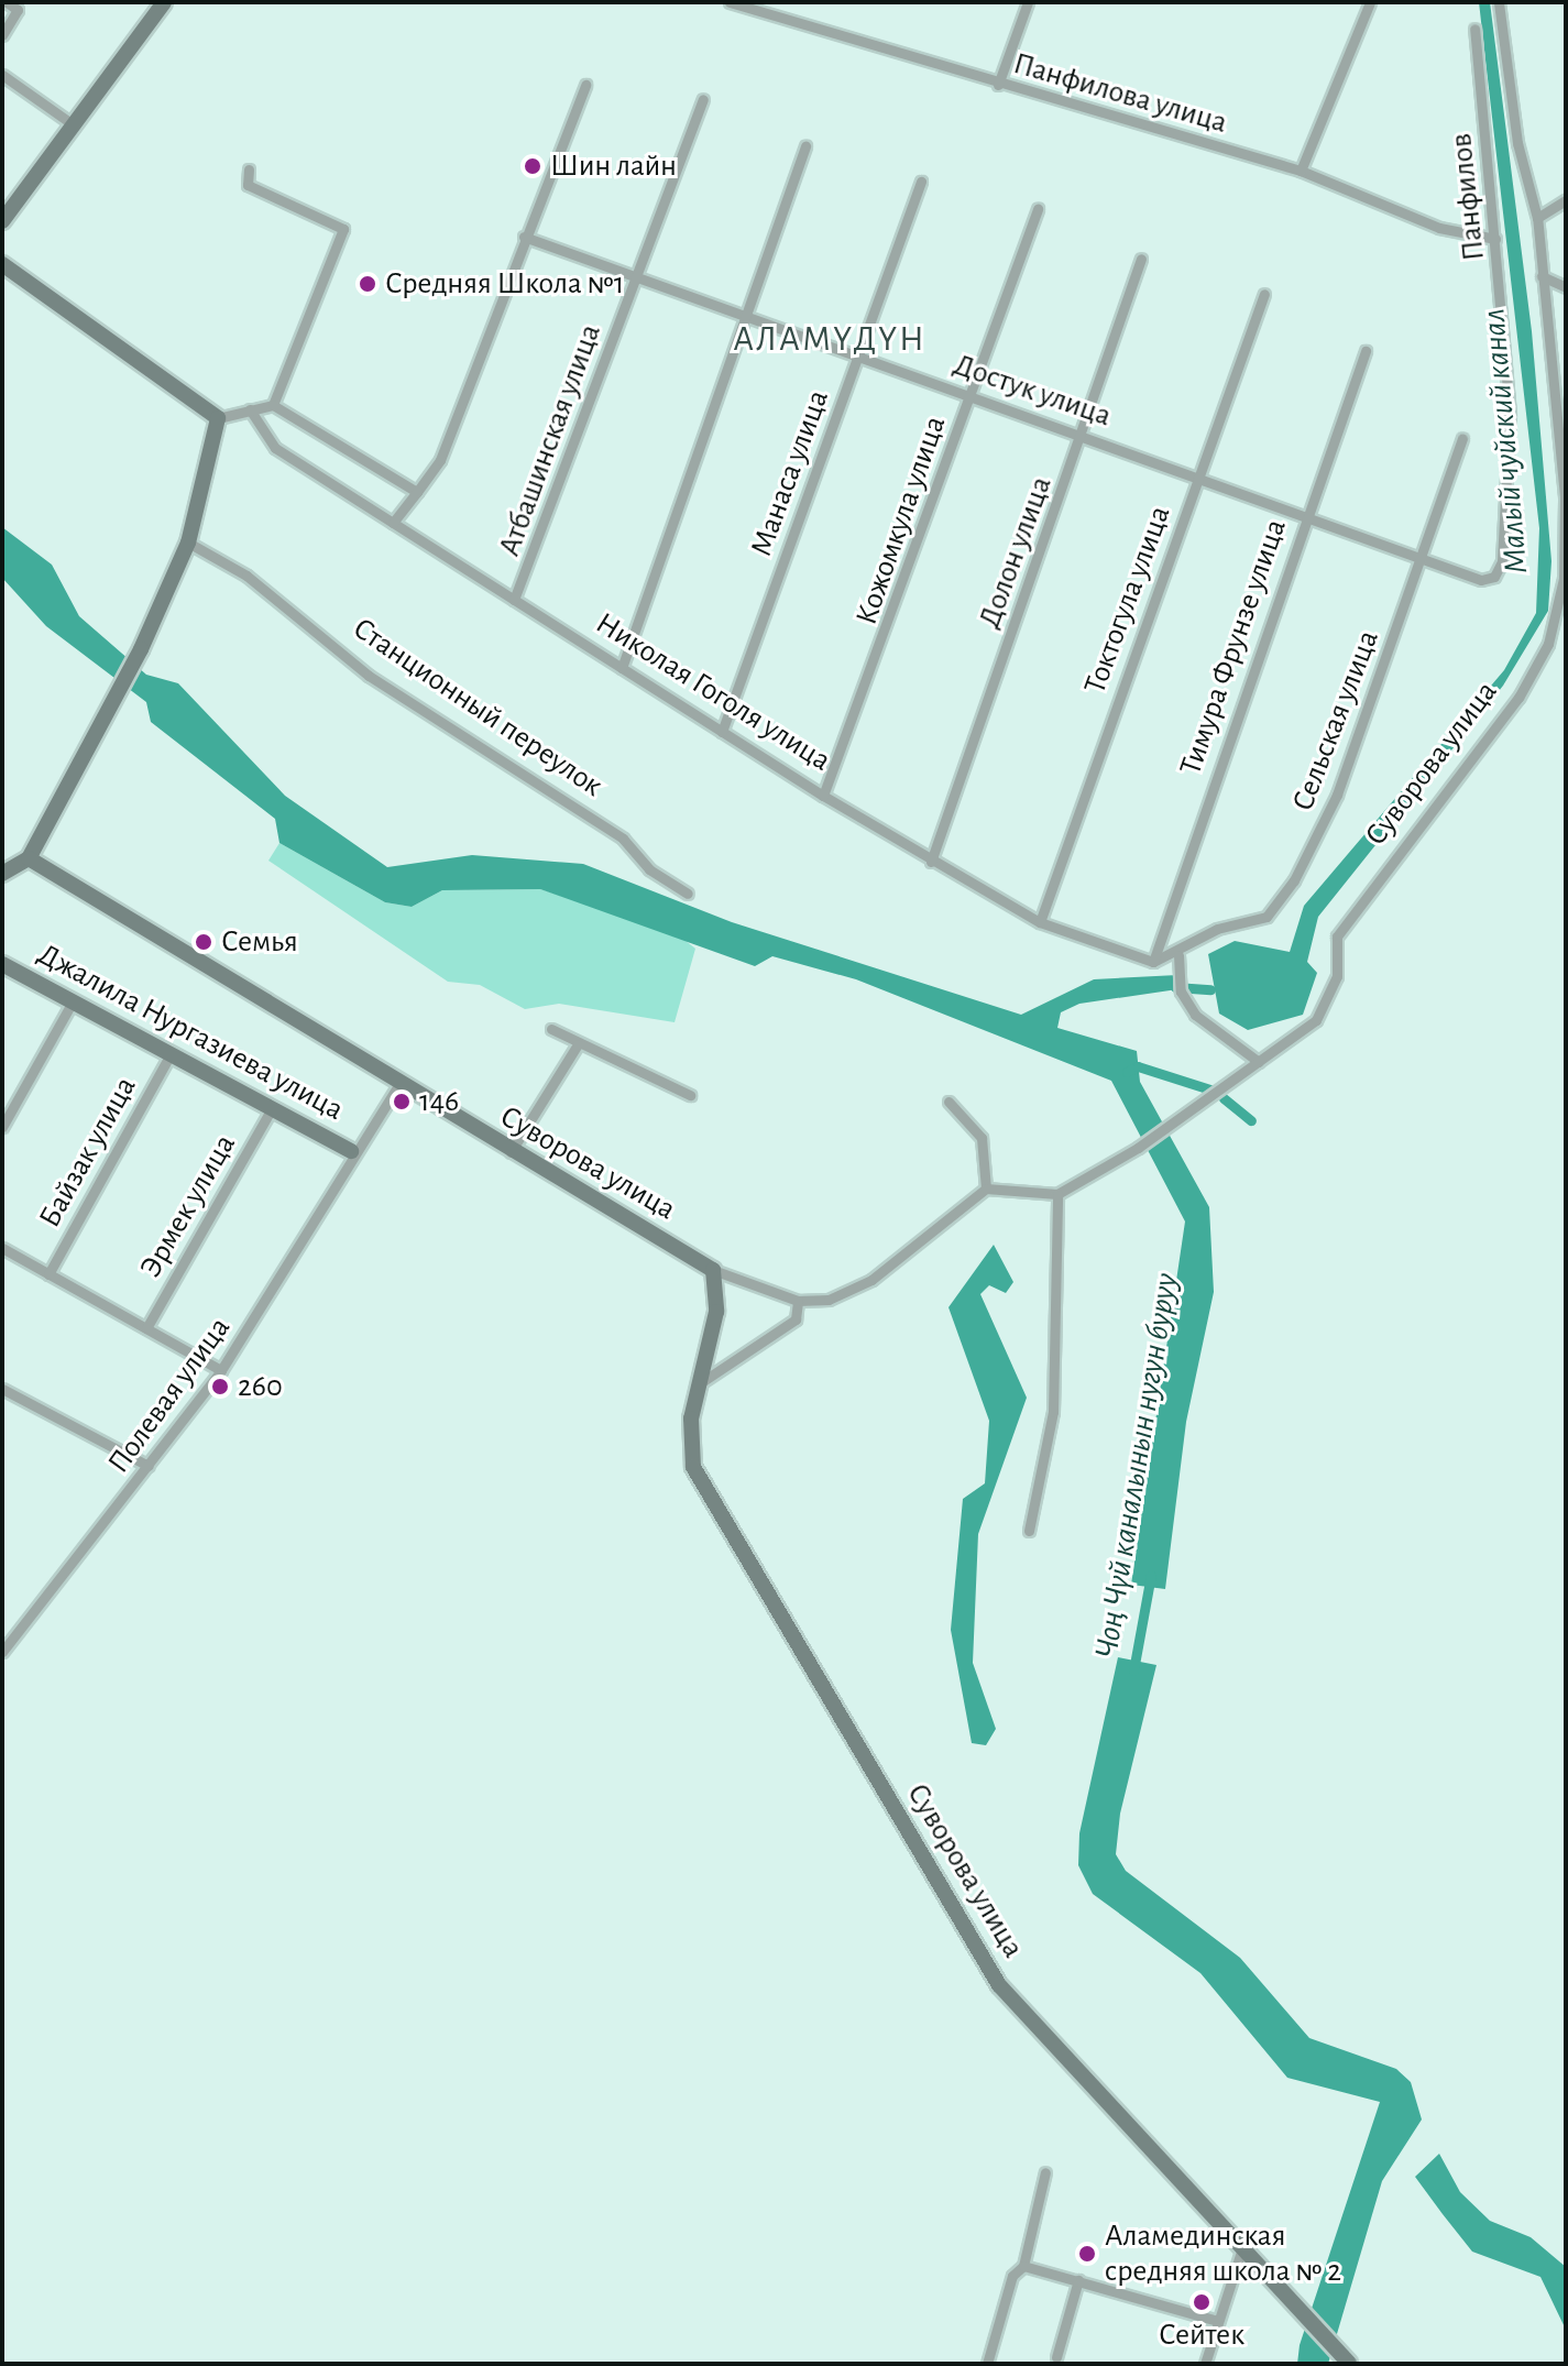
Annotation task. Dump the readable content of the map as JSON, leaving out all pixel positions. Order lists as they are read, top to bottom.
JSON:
{
  "streets": {
    "street": [
      "Панфилова улица",
      "Панфилов",
      "Достук улица",
      "Атбашинская улица",
      "Манаса улица",
      "Кожомкула улица",
      "Долон улица",
      "Токтогула улица",
      "Тимура Фрунзе улица",
      "Николая Гоголя улица",
      "Станционный переулок",
      "Сельская улица",
      "Суворова улица",
      "Джалила Нургазиева улица",
      "Байзак улица",
      "Эрмек улица",
      "Полевая улица"
    ]
  },
  "crossings": [
    ["Панфилова улица", "Панфилов"],
    ["Панфилов", "Достук улица"],
    ["Панфилов", "Сельская улица"],
    ["Достук улица", "Атбашинская улица"],
    ["Достук улица", "Манаса улица"],
    ["Достук улица", "Кожомкула улица"],
    ["Достук улица", "Долон улица"],
    ["Достук улица", "Токтогула улица"],
    ["Достук улица", "Тимура Фрунзе улица"],
    ["Достук улица", "Сельская улица"],
    ["Атбашинская улица", "Николая Гоголя улица"],
    ["Манаса улица", "Николая Гоголя улица"],
    ["Кожомкула улица", "Николая Гоголя улица"],
    ["Долон улица", "Николая Гоголя улица"],
    ["Токтогула улица", "Николая Гоголя улица"],
    ["Тимура Фрунзе улица", "Николая Гоголя улица"],
    ["Суворова улица", "Полевая улица"],
    ["Джалила Нургазиева улица", "Байзак улица"],
    ["Джалила Нургазиева улица", "Эрмек улица"],
    ["Джалила Нургазиева улица", "Полевая улица"]
  ],
  "districts": ["АЛАМҮДҮН"],
  "water": ["Малый чуйский канал", "Чоң Чүй каналынын нугун буруу"],
  "places": [
    "Шин лайн",
    "Средняя Школа №1",
    "Семья",
    "146",
    "260",
    "Аламединская средняя школа № 2",
    "Сейтек"
  ]
}
